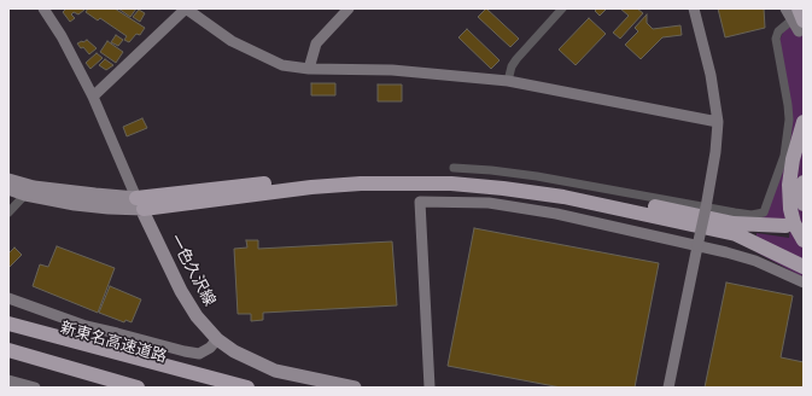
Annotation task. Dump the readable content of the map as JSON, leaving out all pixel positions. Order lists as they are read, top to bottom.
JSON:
{
  "streets": {
    "highway": ["新東名高速道路"],
    "main road": ["一色久沢線"]
  }
}
